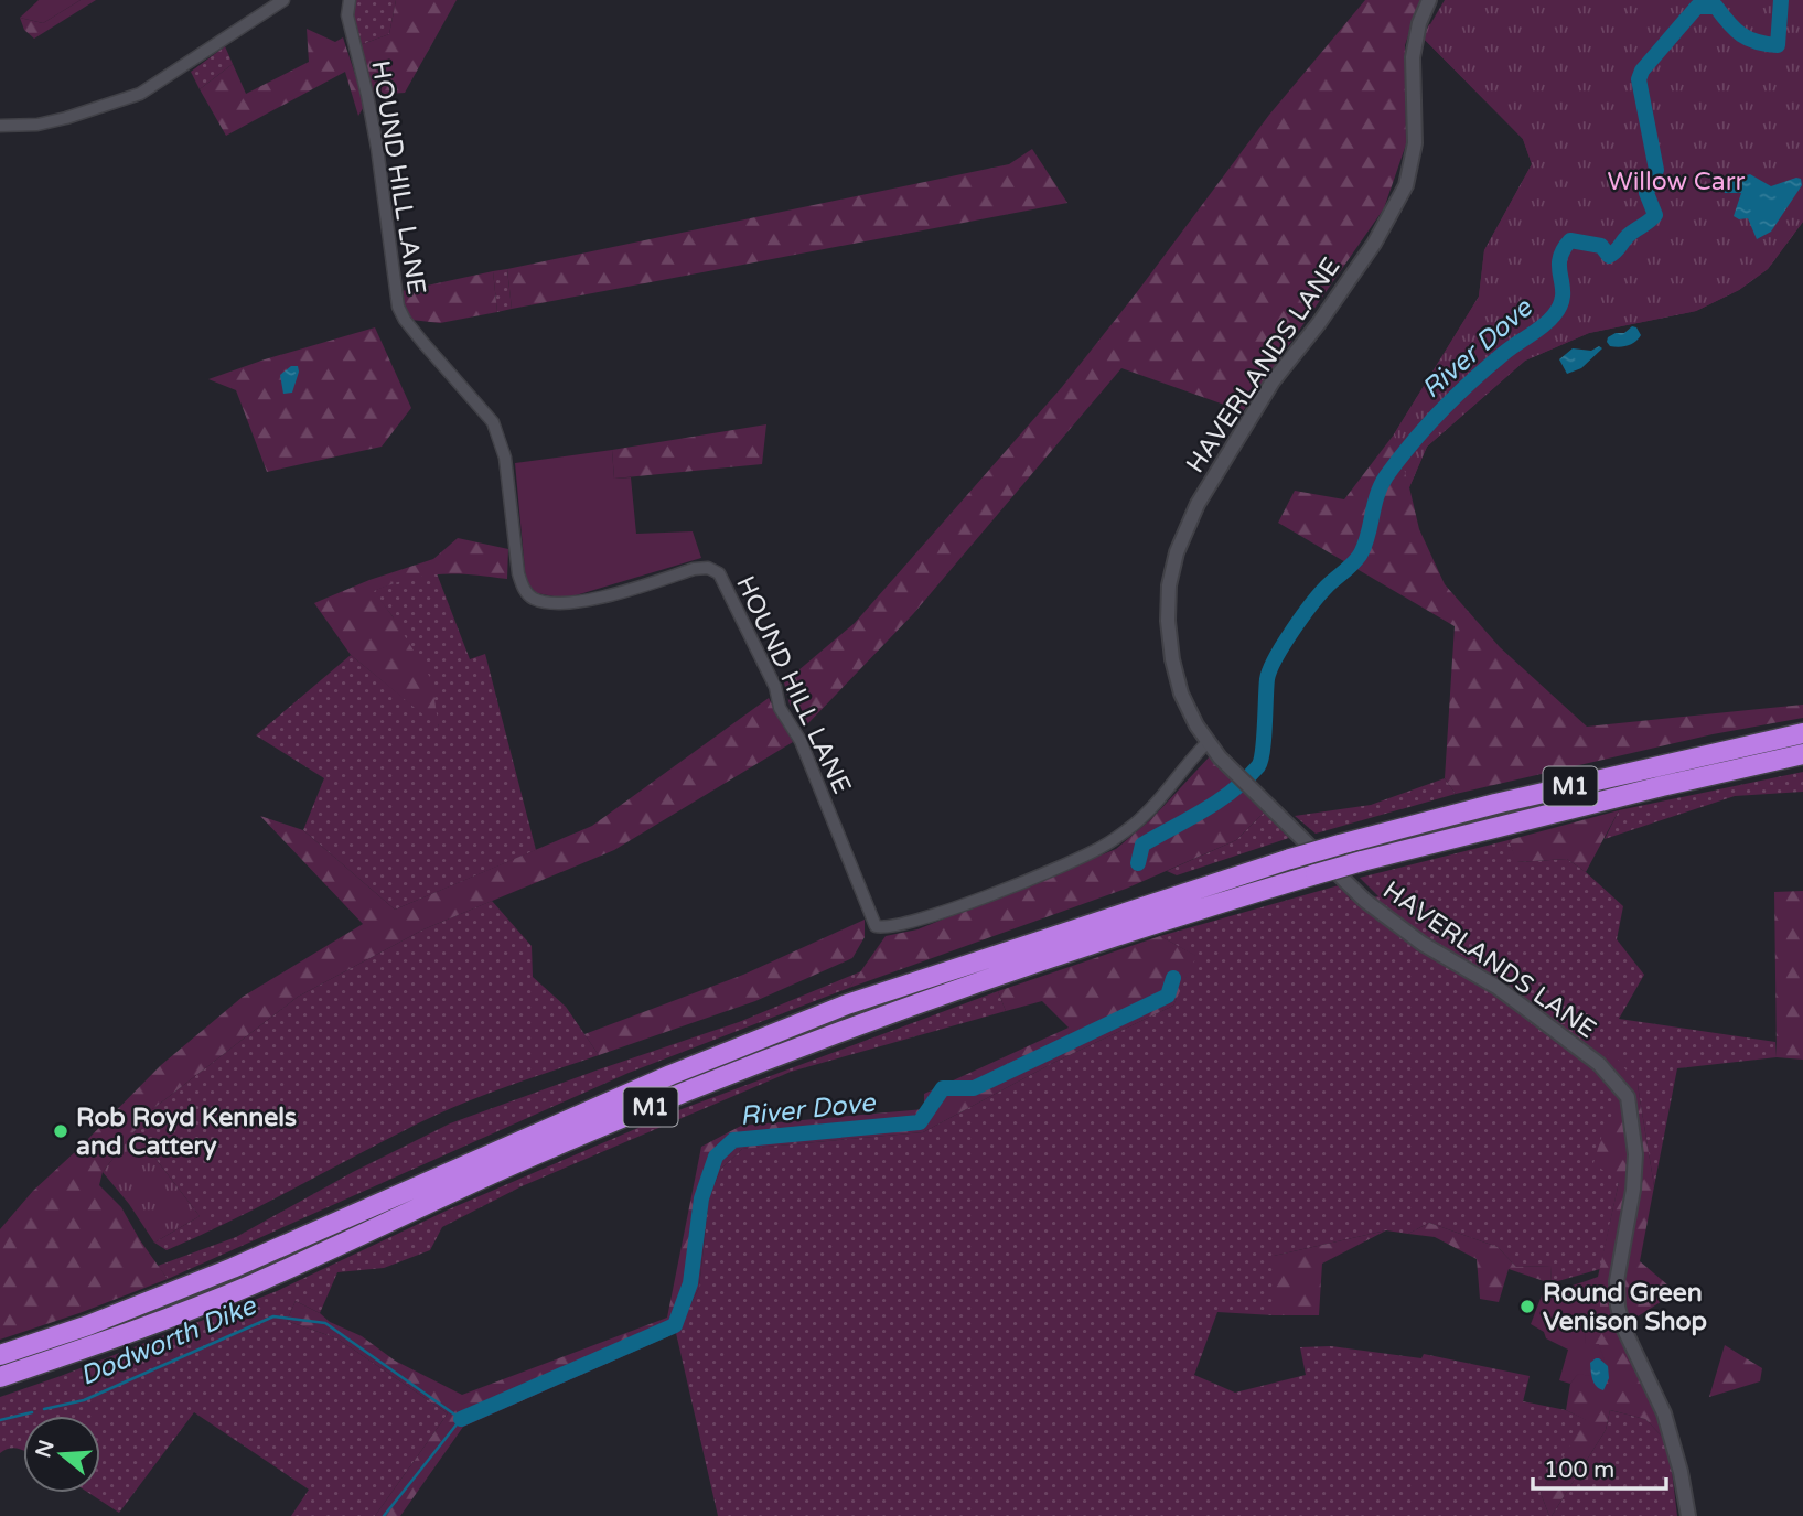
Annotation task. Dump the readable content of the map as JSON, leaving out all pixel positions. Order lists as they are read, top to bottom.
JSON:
{
  "streets": {
    "highway": ["M1"],
    "street": ["HOUND HILL LANE", "HAVERLANDS LANE"]
  },
  "crossings": [
    ["HOUND HILL LANE", "HAVERLANDS LANE"]
  ],
  "water": ["River Dove", "Dodworth Dike"],
  "parks": ["Willow Carr"],
  "places": ["Rob Royd Kennels and Cattery", "Round Green Venison Shop"],
  "scale_bar": "100 m",
  "north": "left"
}
